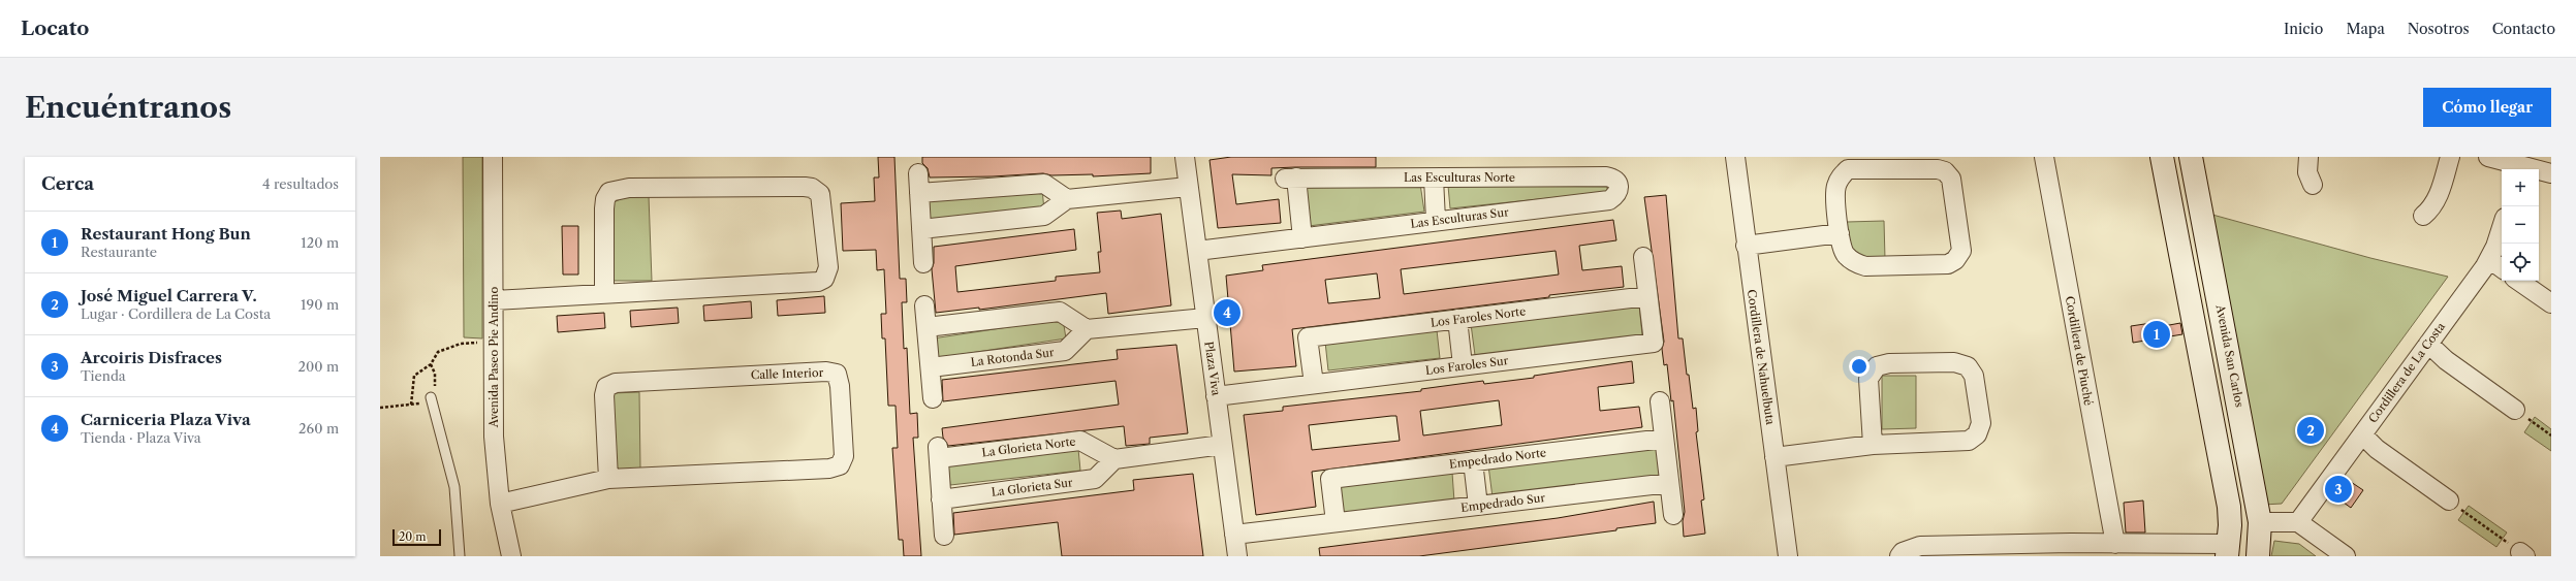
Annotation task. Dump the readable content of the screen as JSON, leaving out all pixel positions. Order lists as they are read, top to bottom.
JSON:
{
  "streets": {
    "main road": ["Avenida San Carlos"],
    "street": [
      "Las Esculturas Norte",
      "Las Esculturas Sur",
      "Los Faroles Norte",
      "Cordillera de Piuché",
      "Avenida Paseo Pie Andino",
      "La Rotonda Sur",
      "Cordillera de Nahuelbuta",
      "Los Faroles Sur",
      "Plaza Viva",
      "Cordillera de La Costa",
      "Calle Interior",
      "La Glorieta Norte",
      "Empedrado Norte",
      "La Glorieta Sur",
      "Empedrado Sur"
    ]
  },
  "crossings": [
    ["Las Esculturas Norte", "Las Esculturas Sur"],
    ["Las Esculturas Sur", "Plaza Viva"],
    ["Los Faroles Norte", "Los Faroles Sur"],
    ["Avenida Paseo Pie Andino", "Calle Interior"],
    ["Los Faroles Sur", "Plaza Viva"],
    ["Plaza Viva", "Empedrado Sur"],
    ["La Glorieta Norte", "La Glorieta Sur"],
    ["Empedrado Norte", "Empedrado Sur"]
  ],
  "scale_bar": "20 m",
  "page": {
    "header": "Locato",
    "nav": [
      "Inicio",
      "Mapa",
      "Nosotros",
      "Contacto"
    ],
    "buttons": "Cómo llegar",
    "title": "Encuéntranos",
    "heading": ["Cerca", "4 resultados"],
    "map_buttons": ["+", "−"],
    "list": [
      {
        "mark": "1",
        "name": "Restaurant Hong Bun",
        "note": "Restaurante",
        "value": "120 m"
      },
      {
        "mark": "2",
        "name": "José Miguel Carrera V.",
        "note": "Lugar · Cordillera de La Costa",
        "value": "190 m"
      },
      {
        "mark": "3",
        "name": "Arcoiris Disfraces",
        "note": "Tienda",
        "value": "200 m"
      },
      {
        "mark": "4",
        "name": "Carniceria Plaza Viva",
        "note": "Tienda · Plaza Viva",
        "value": "260 m"
      }
    ],
    "pins": [
      "4",
      "1",
      "2",
      "3"
    ],
    "scale": "20 m"
  }
}
